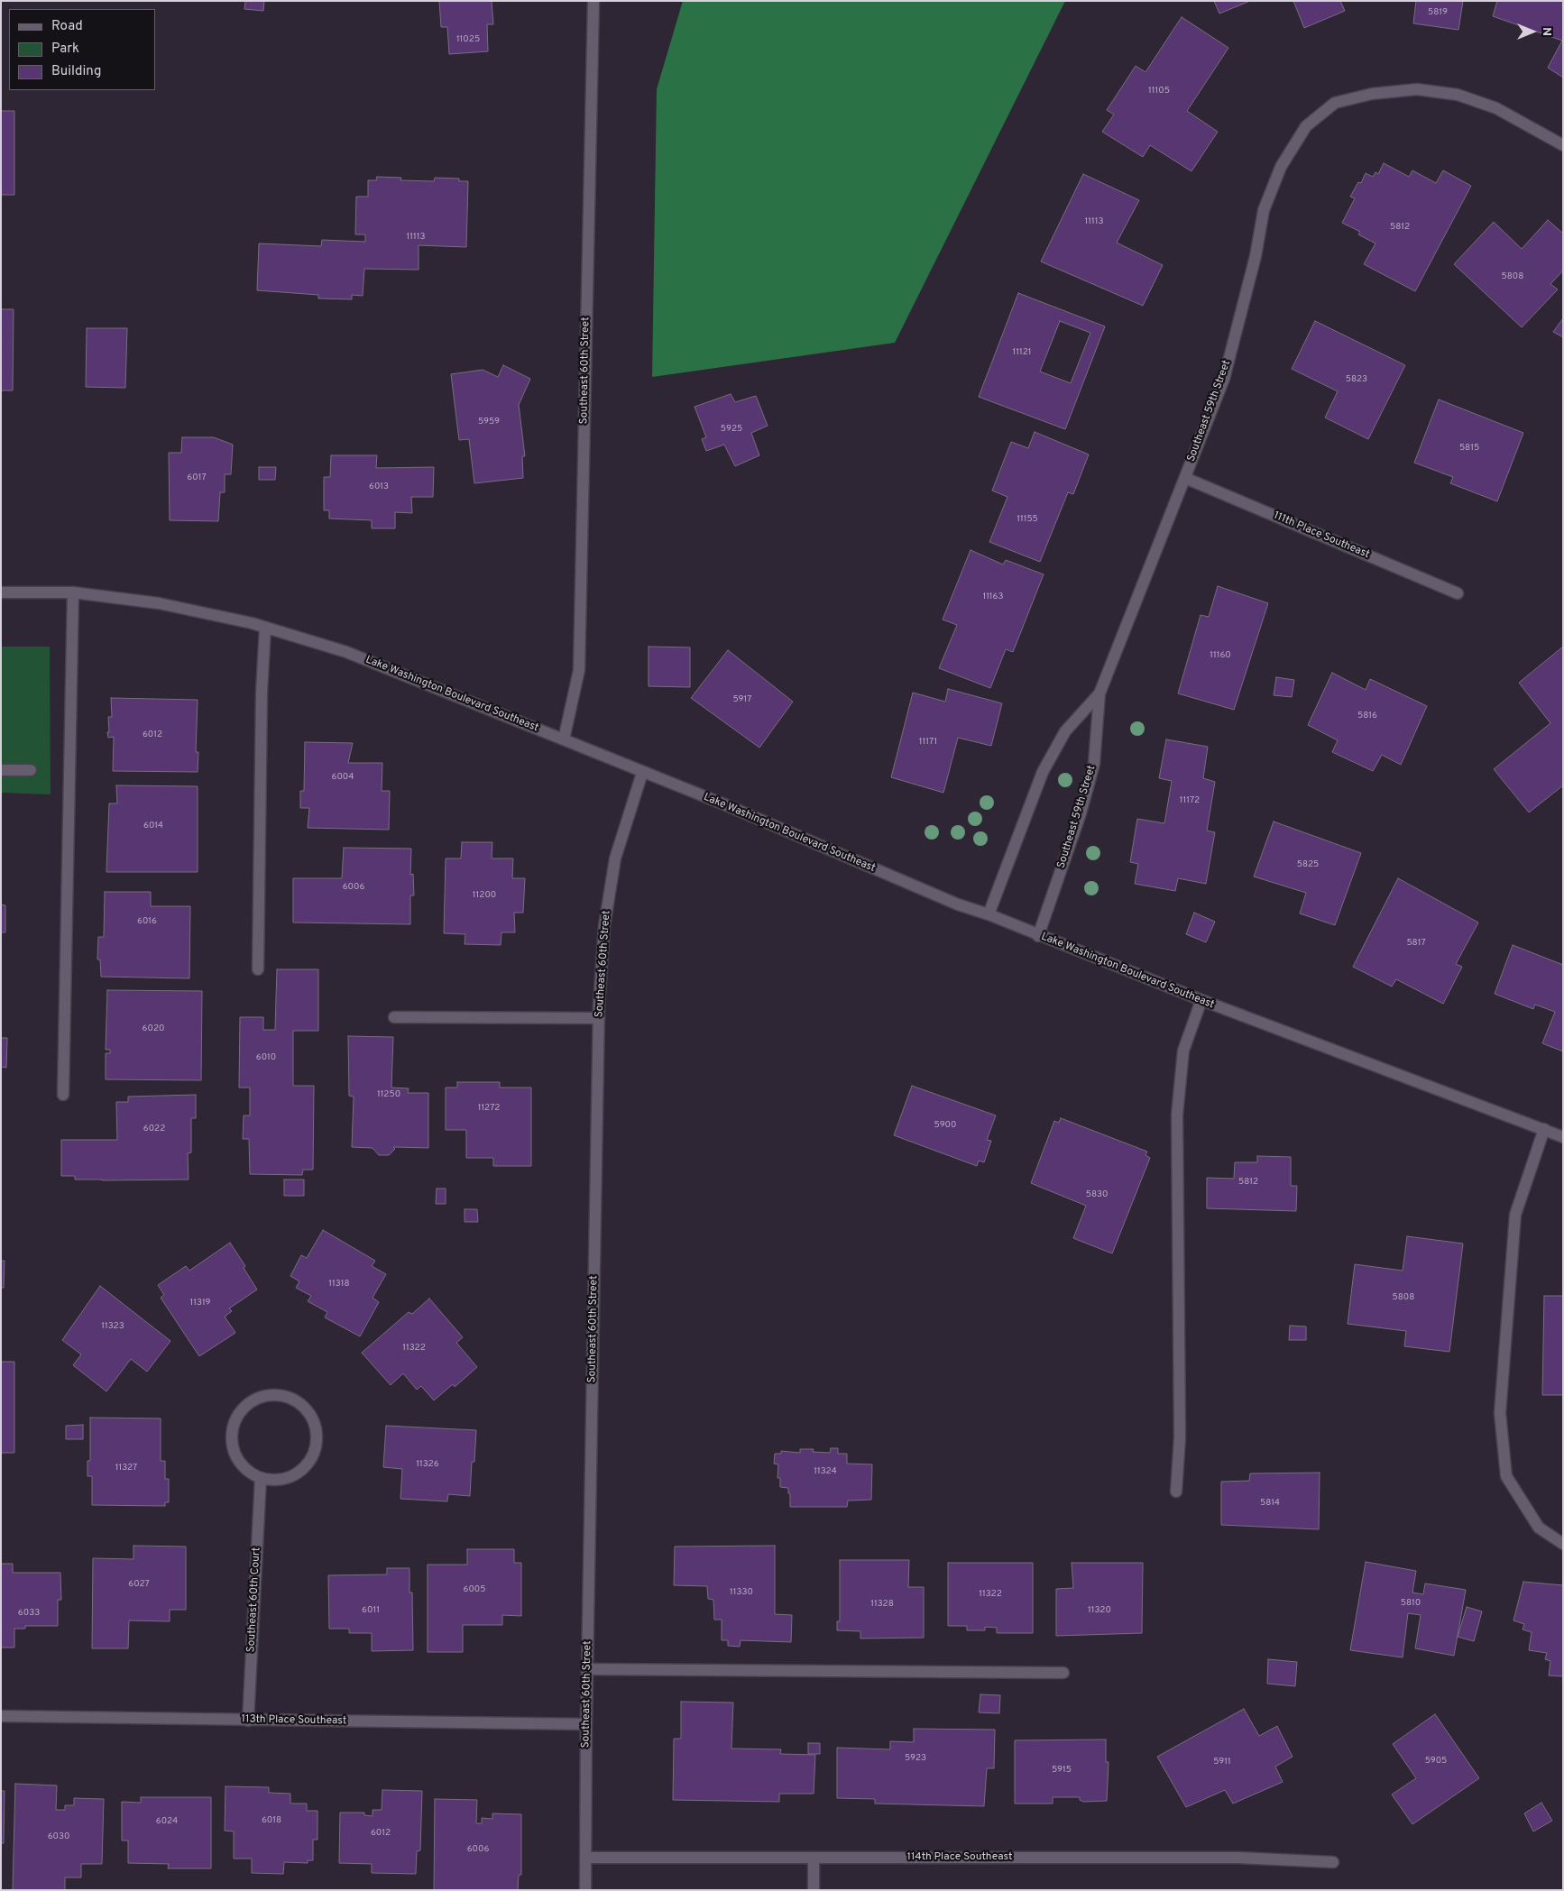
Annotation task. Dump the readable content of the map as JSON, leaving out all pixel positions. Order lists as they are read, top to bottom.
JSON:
{
  "streets": {
    "street": [
      "Southeast 60th Street",
      "Southeast 59th Street",
      "111th Place Southeast",
      "Lake Washington Boulevard Southeast",
      "Southeast 60th Court",
      "113th Place Southeast",
      "114th Place Southeast"
    ]
  },
  "crossings": [
    ["Southeast 60th Street", "Lake Washington Boulevard Southeast"],
    ["Southeast 60th Street", "113th Place Southeast"],
    ["Southeast 60th Street", "114th Place Southeast"],
    ["Southeast 59th Street", "111th Place Southeast"],
    ["Southeast 59th Street", "Lake Washington Boulevard Southeast"],
    ["Southeast 60th Court", "113th Place Southeast"]
  ],
  "house_numbers": [
    "5819",
    "11025",
    "11105",
    "11113",
    "5812",
    "11113",
    "5808",
    "11121",
    "5823",
    "5959",
    "5925",
    "5815",
    "6017",
    "6013",
    "11155",
    "11163",
    "11160",
    "5917",
    "5816",
    "6012",
    "11171",
    "6004",
    "11172",
    "6014",
    "5825",
    "6006",
    "11200",
    "6016",
    "5817",
    "6020",
    "6010",
    "11250",
    "11272",
    "5900",
    "6022",
    "5812",
    "5830",
    "11318",
    "5808",
    "11319",
    "11323",
    "11322",
    "11326",
    "11327",
    "11324",
    "5814",
    "6027",
    "6005",
    "11330",
    "11322",
    "5810",
    "11328",
    "6011",
    "11320",
    "6033",
    "5923",
    "5905",
    "5911",
    "5915",
    "6018",
    "6024",
    "6012",
    "6030",
    "6006"
  ],
  "legend": ["Road", "Park", "Building"],
  "north": "right"
}
